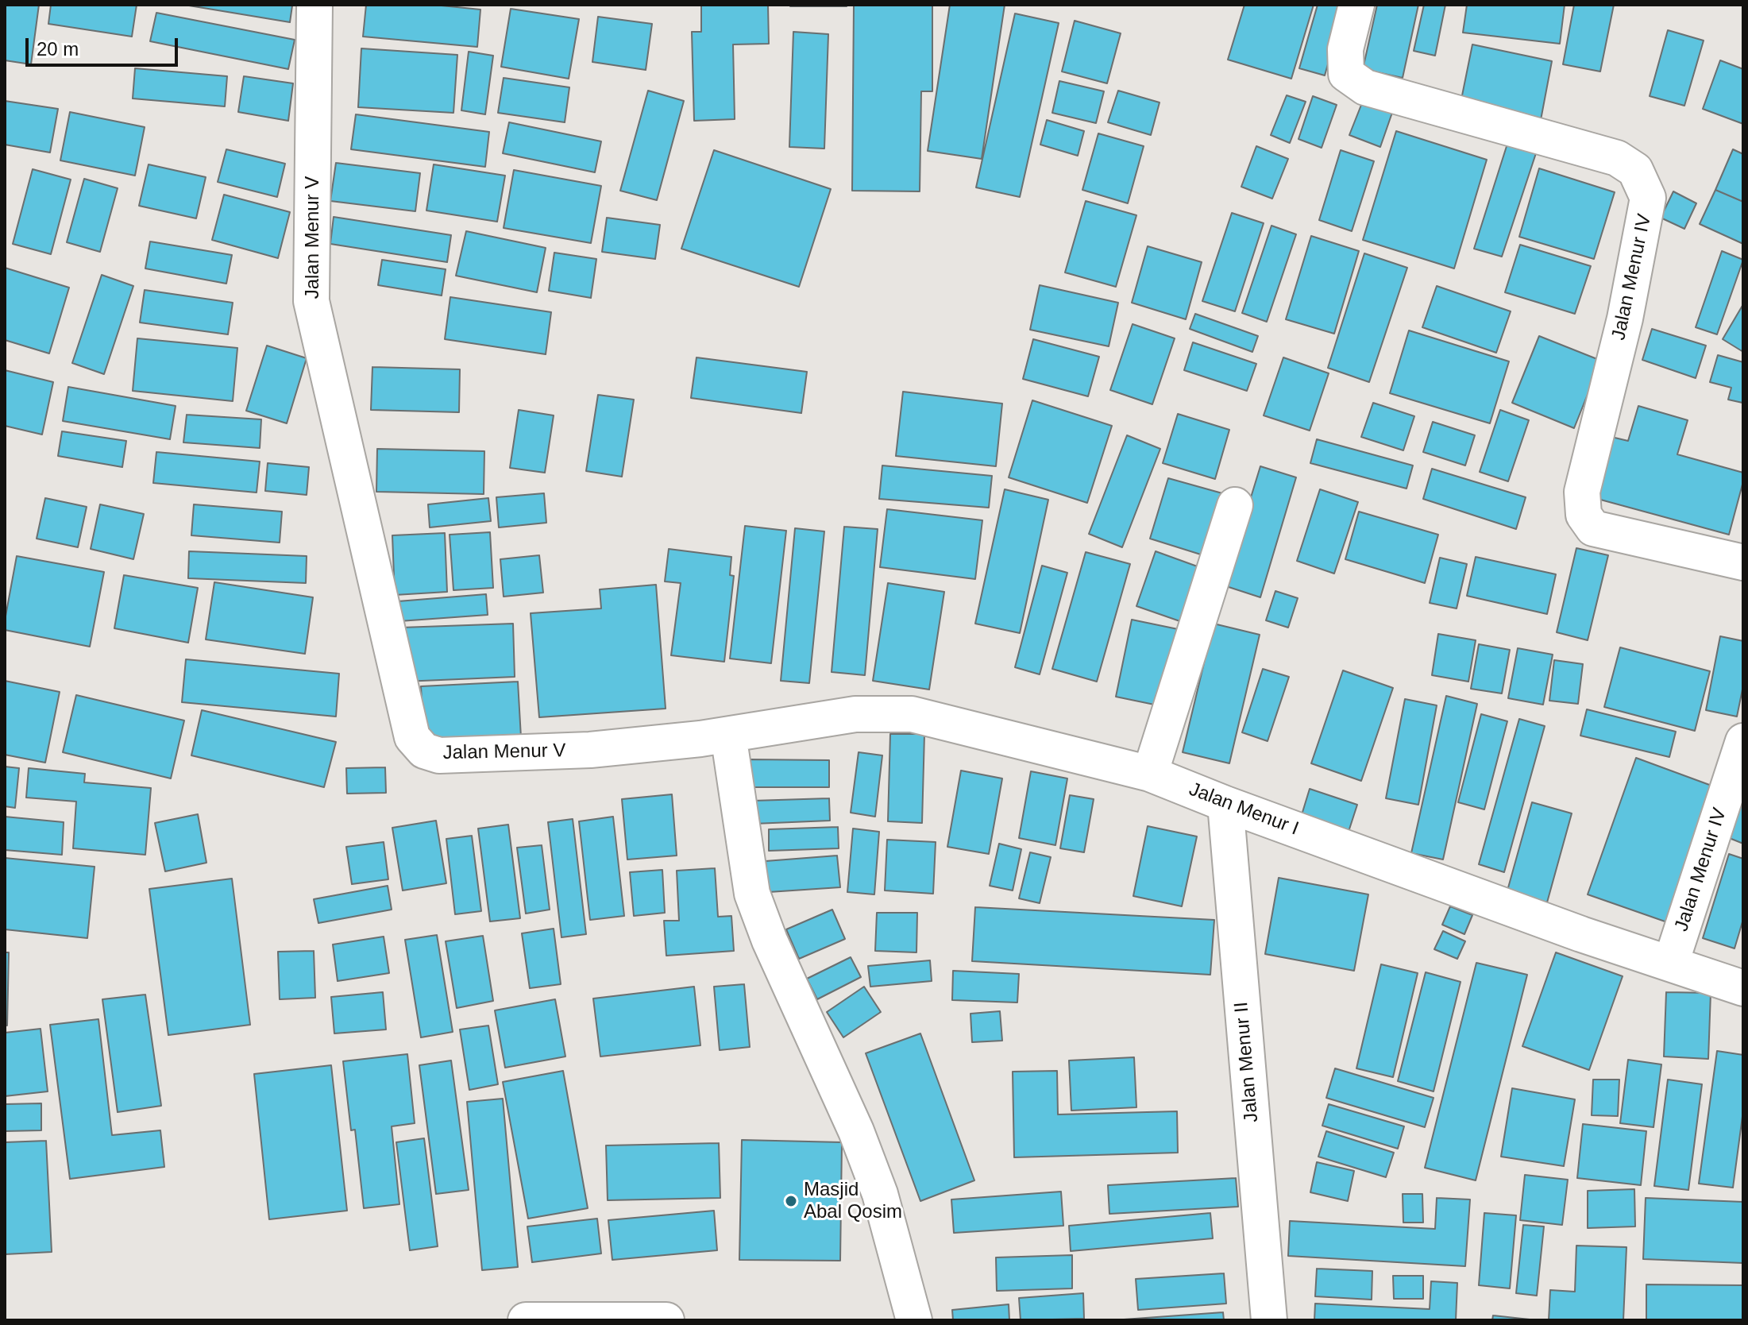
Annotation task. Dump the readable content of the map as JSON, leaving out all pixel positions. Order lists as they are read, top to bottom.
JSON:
{
  "streets": {
    "street": [
      "Jalan Menur V",
      "Jalan Menur IV",
      "Jalan Menur I",
      "Jalan Menur II"
    ]
  },
  "crossings": [
    ["Jalan Menur V", "Jalan Menur I"],
    ["Jalan Menur IV", "Jalan Menur I"],
    ["Jalan Menur I", "Jalan Menur II"]
  ],
  "places": ["Masjid Abal Qosim"],
  "scale_bar": "20 m"
}
